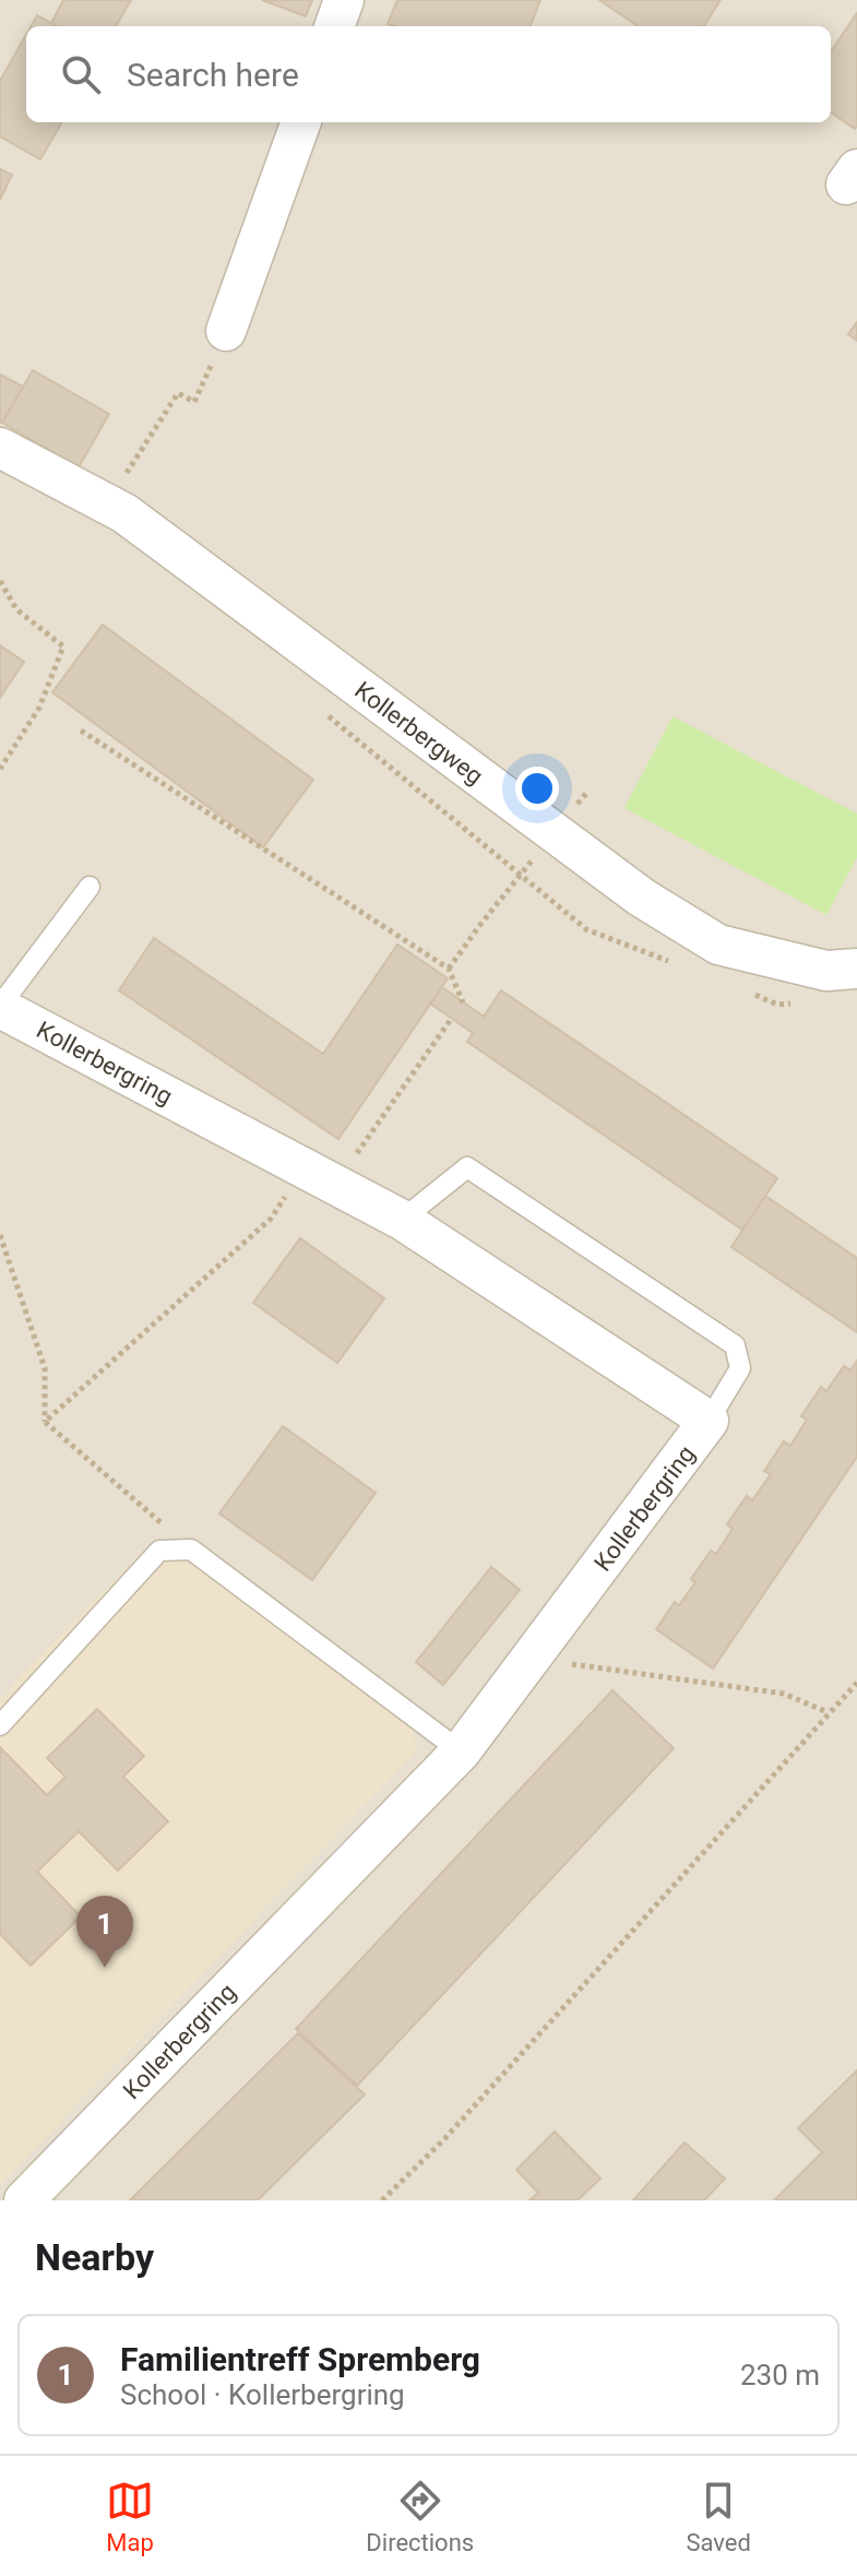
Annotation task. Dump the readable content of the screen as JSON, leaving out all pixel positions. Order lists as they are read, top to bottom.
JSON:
{
  "streets": {
    "street": ["Kollerbergweg", "Kollerbergring"]
  },
  "page": {
    "search": "Search here",
    "pins": "1",
    "heading": "Nearby",
    "list": [
      {
        "mark": "1",
        "name": "Familientreff Spremberg",
        "note": "School · Kollerbergring",
        "value": "230 m"
      }
    ],
    "nav": ["Map", "Directions", "Saved"]
  }
}
